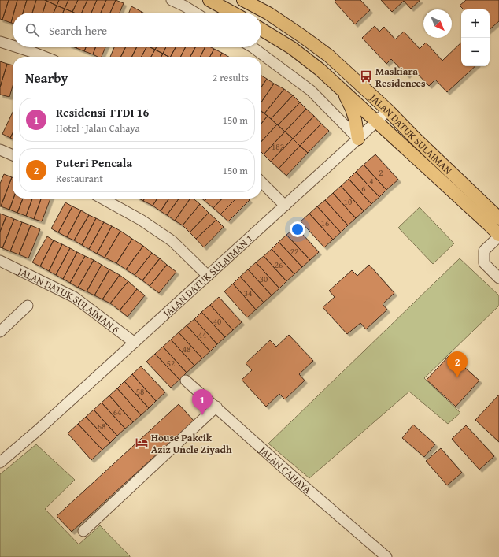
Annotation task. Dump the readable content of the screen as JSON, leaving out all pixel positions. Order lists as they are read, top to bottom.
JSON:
{
  "streets": {
    "main road": ["JALAN DATUK SULAIMAN"],
    "street": ["JALAN DATUK SULAIMAN 1", "JALAN DATUK SULAIMAN 6", "JALAN CAHAYA"]
  },
  "crossings": [
    ["JALAN DATUK SULAIMAN", "JALAN DATUK SULAIMAN 1"],
    ["JALAN DATUK SULAIMAN 1", "JALAN DATUK SULAIMAN 6"]
  ],
  "places": {
    "bus stop": ["Maskiara Residences"],
    "hotel": ["House Pakcik Aziz Uncle Ziyadh"]
  },
  "house_numbers": [
    "182",
    "2",
    "4",
    "6",
    "10",
    "16",
    "22",
    "26",
    "30",
    "34",
    "40",
    "44",
    "48",
    "52",
    "58",
    "64",
    "68"
  ],
  "north": "bottom right",
  "page": {
    "map_buttons": ["+", "−"],
    "search": "Search here",
    "heading": ["Nearby", "2 results"],
    "list": [
      {
        "mark": "1",
        "name": "Residensi TTDI 16",
        "note": "Hotel · Jalan Cahaya",
        "value": "150 m"
      },
      {
        "mark": "2",
        "name": "Puteri Pencala",
        "note": "Restaurant",
        "value": "150 m"
      }
    ],
    "pins": ["2", "1"]
  }
}
